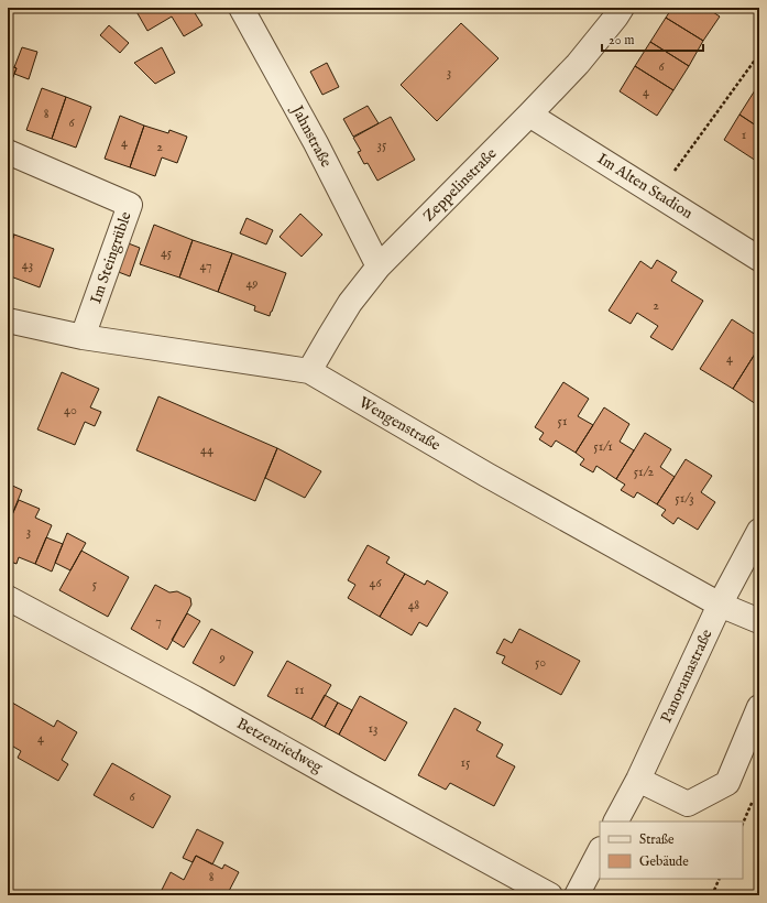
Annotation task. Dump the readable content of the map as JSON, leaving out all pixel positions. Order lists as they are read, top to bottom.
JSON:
{
  "streets": {
    "street": [
      "Jahnstraße",
      "Zeppelinstraße",
      "Im Alten Stadion",
      "Im Steingrüble",
      "Wengenstraße",
      "Panoramastraße",
      "Betzenriedweg"
    ]
  },
  "crossings": [
    ["Jahnstraße", "Zeppelinstraße"],
    ["Zeppelinstraße", "Im Alten Stadion"],
    ["Zeppelinstraße", "Wengenstraße"],
    ["Im Steingrüble", "Wengenstraße"],
    ["Wengenstraße", "Panoramastraße"]
  ],
  "house_numbers": [
    "6",
    "3",
    "4",
    "8",
    "6",
    "1",
    "4",
    "35",
    "2",
    "45",
    "43",
    "47",
    "49",
    "2",
    "4",
    "40",
    "51",
    "51/1",
    "44",
    "51/2",
    "51/3",
    "3",
    "46",
    "5",
    "48",
    "7",
    "9",
    "50",
    "11",
    "13",
    "4",
    "15",
    "6",
    "8"
  ],
  "legend": ["Straße", "Gebäude"],
  "scale_bar": "20 m"
}
